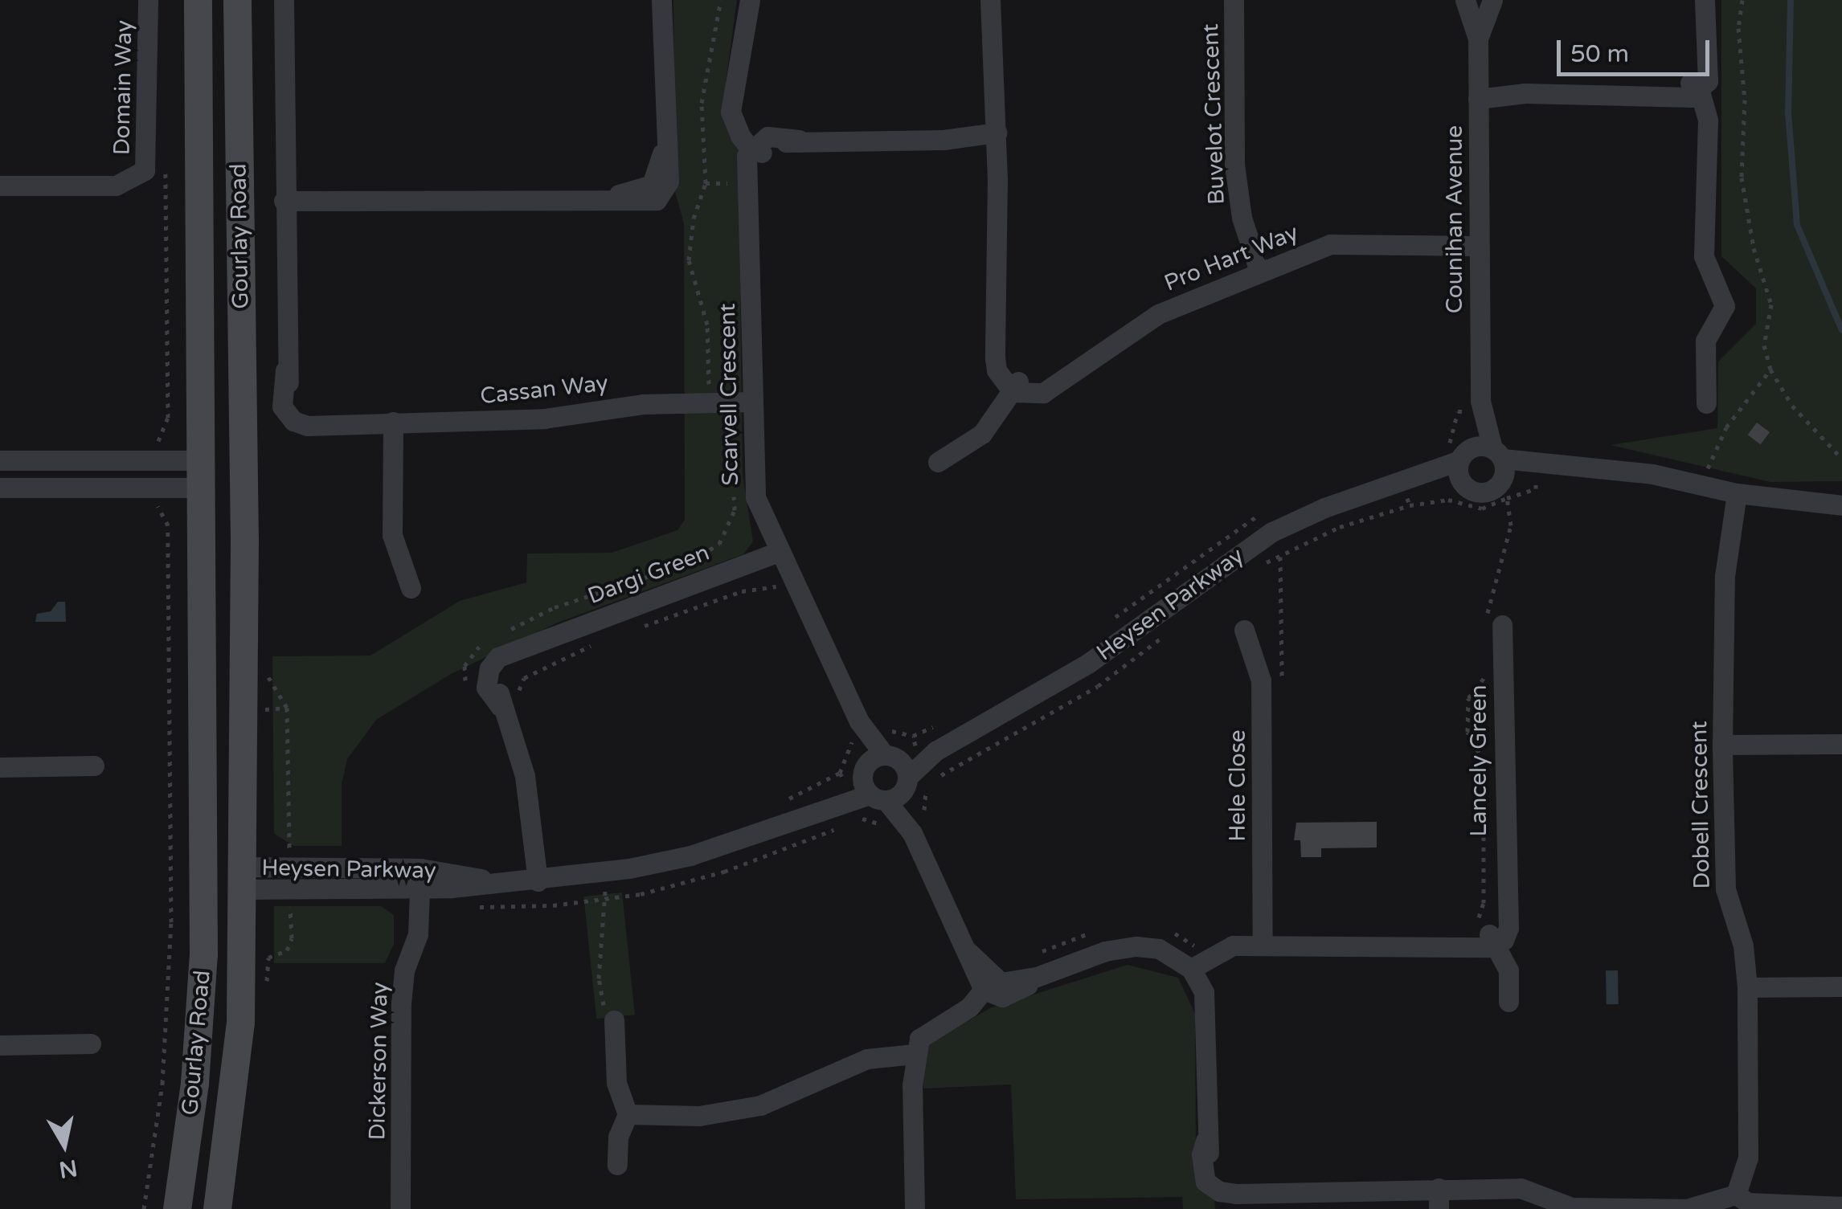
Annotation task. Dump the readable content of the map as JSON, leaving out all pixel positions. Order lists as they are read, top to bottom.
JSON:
{
  "streets": {
    "main road": ["Gourlay Road", "Heysen Parkway"],
    "street": [
      "Domain Way",
      "Buvelot Crescent",
      "Counihan Avenue",
      "Pro Hart Way",
      "Cassan Way",
      "Scarvell Crescent",
      "Dargi Green",
      "Lancely Green",
      "Hele Close",
      "Dobell Crescent",
      "Dickerson Way"
    ]
  },
  "crossings": [
    ["Buvelot Crescent", "Pro Hart Way"],
    ["Counihan Avenue", "Pro Hart Way"],
    ["Counihan Avenue", "Heysen Parkway"],
    ["Gourlay Road", "Heysen Parkway"],
    ["Cassan Way", "Scarvell Crescent"],
    ["Scarvell Crescent", "Dargi Green"],
    ["Scarvell Crescent", "Heysen Parkway"],
    ["Heysen Parkway", "Dickerson Way"]
  ],
  "scale_bar": "50 m",
  "north": "bottom"
}
